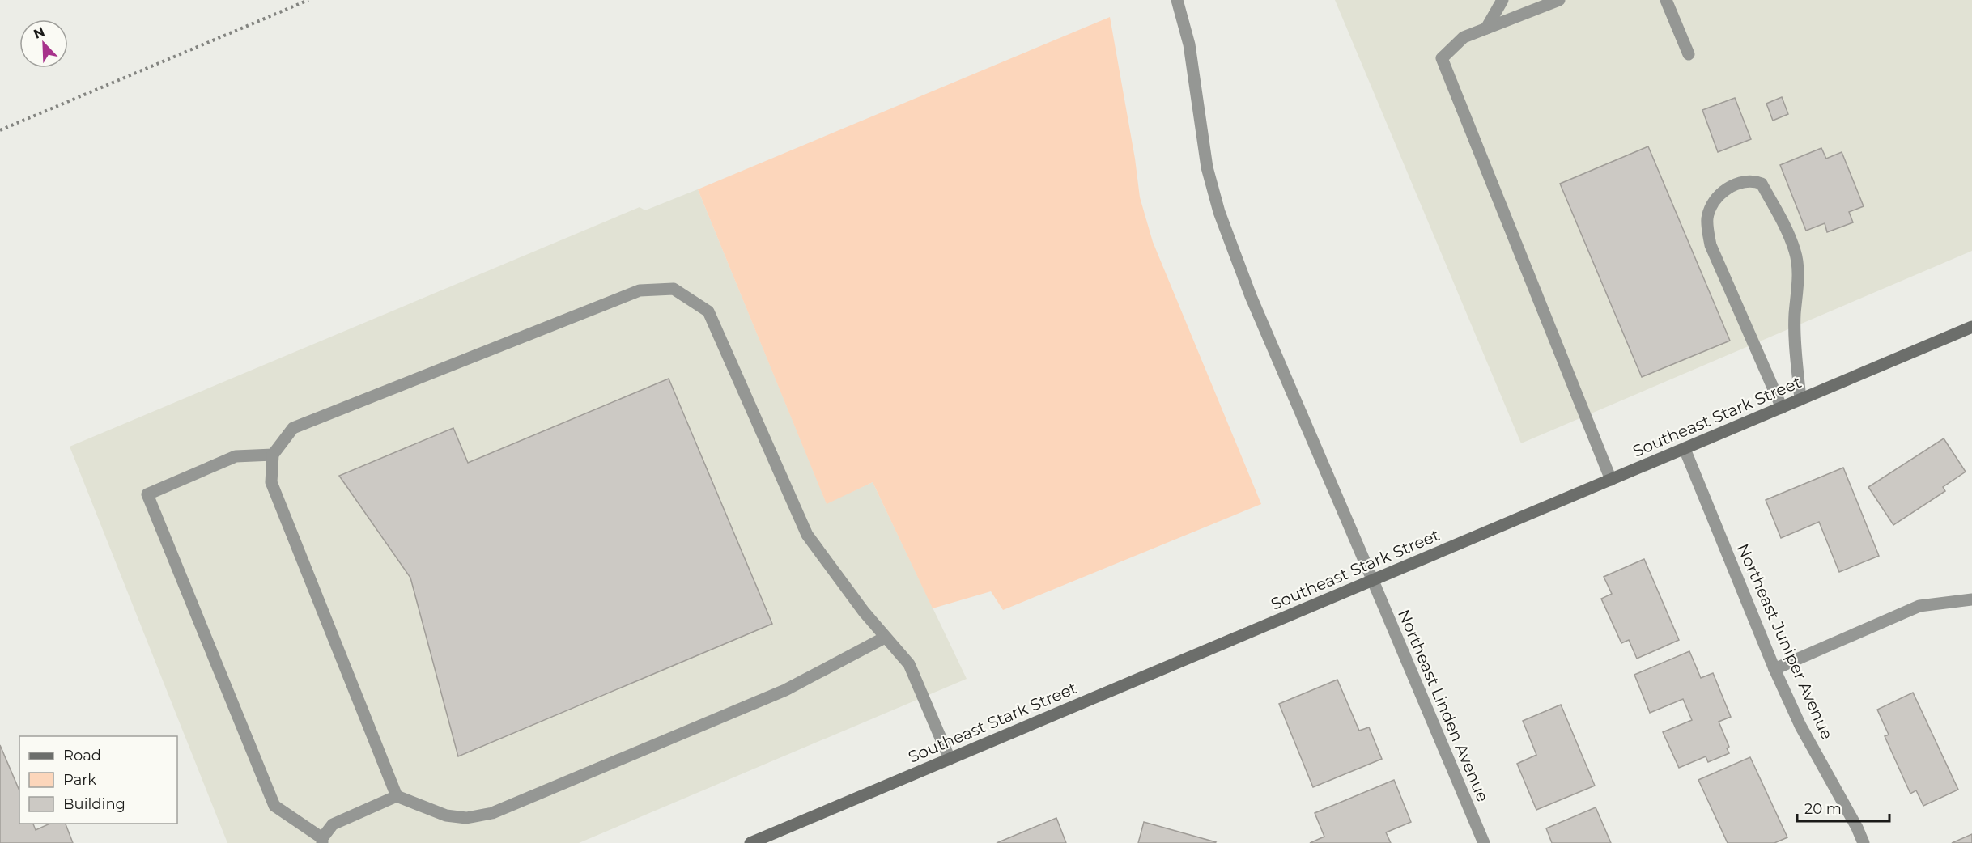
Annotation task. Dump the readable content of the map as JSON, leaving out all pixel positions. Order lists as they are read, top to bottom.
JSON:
{
  "streets": {
    "main road": ["Southeast Stark Street"],
    "street": ["Northeast Juniper Avenue", "Northeast Linden Avenue"]
  },
  "crossings": [
    ["Southeast Stark Street", "Northeast Juniper Avenue"],
    ["Southeast Stark Street", "Northeast Linden Avenue"]
  ],
  "legend": ["Road", "Park", "Building"],
  "scale_bar": "20 m",
  "north": "top left"
}
